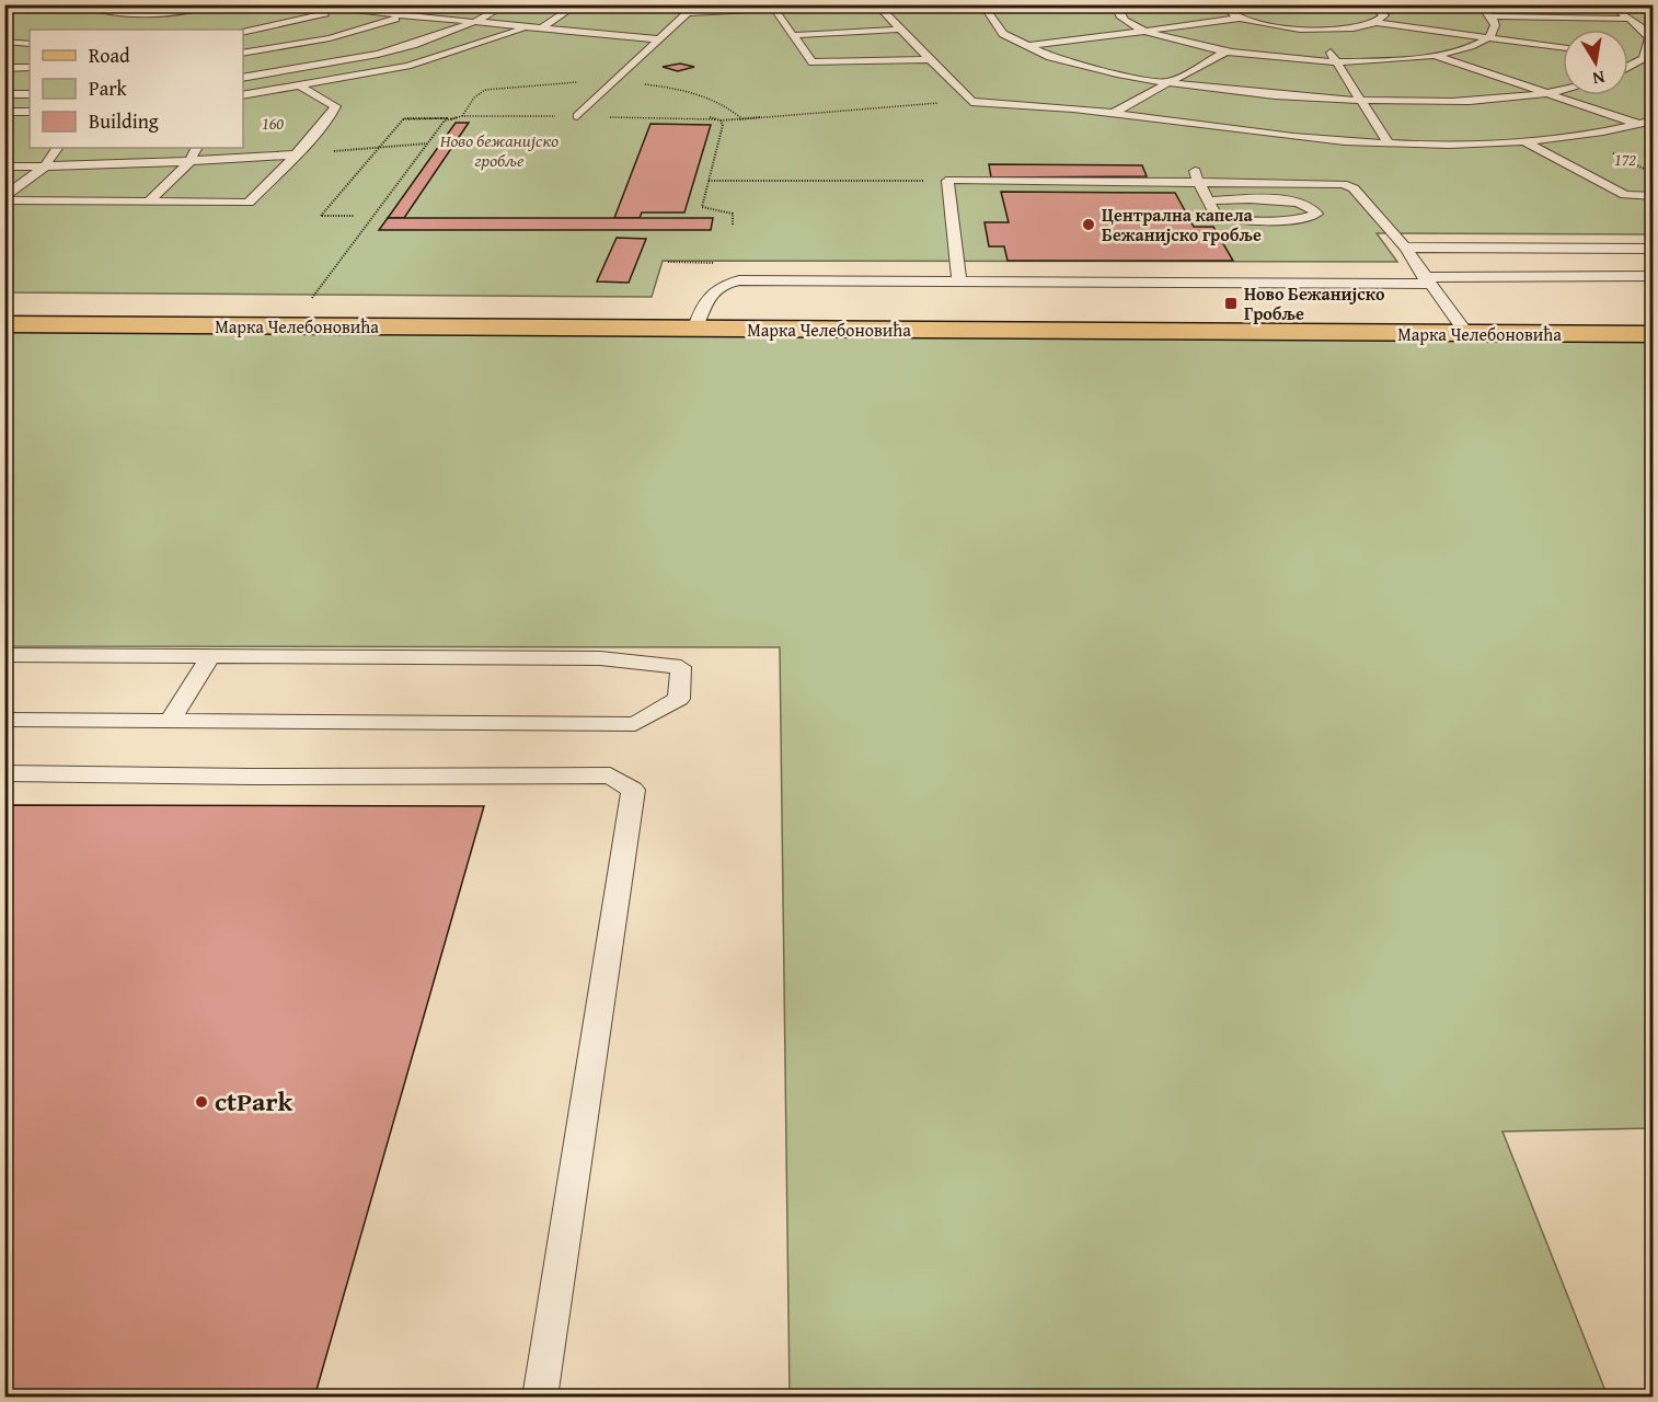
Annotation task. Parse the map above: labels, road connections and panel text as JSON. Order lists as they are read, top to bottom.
{
  "streets": {
    "main road": ["Марка Челебоновића"]
  },
  "parks": ["160", "Ново бежанијско гробље", "172"],
  "places": {
    "other": ["Централна капела Бежанијско гробље", "ctPark"],
    "transit": ["Ново Бежанијско Гробље"]
  },
  "legend": ["Road", "Park", "Building"],
  "north": "bottom"
}
